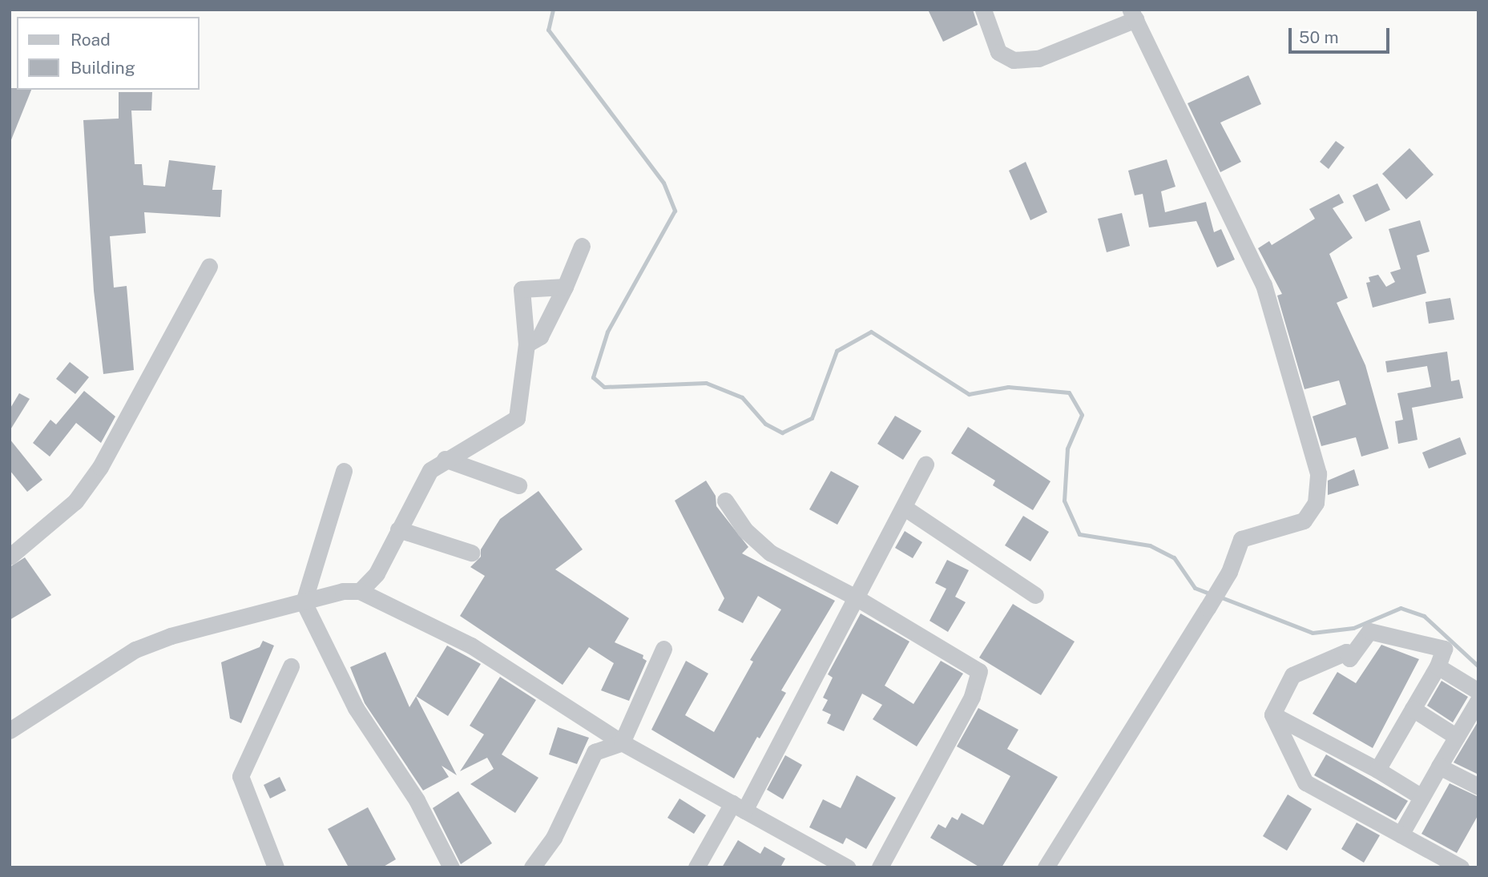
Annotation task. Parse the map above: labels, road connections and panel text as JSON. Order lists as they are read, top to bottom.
{
  "legend": ["Road", "Building"],
  "scale_bar": "50 m"
}
